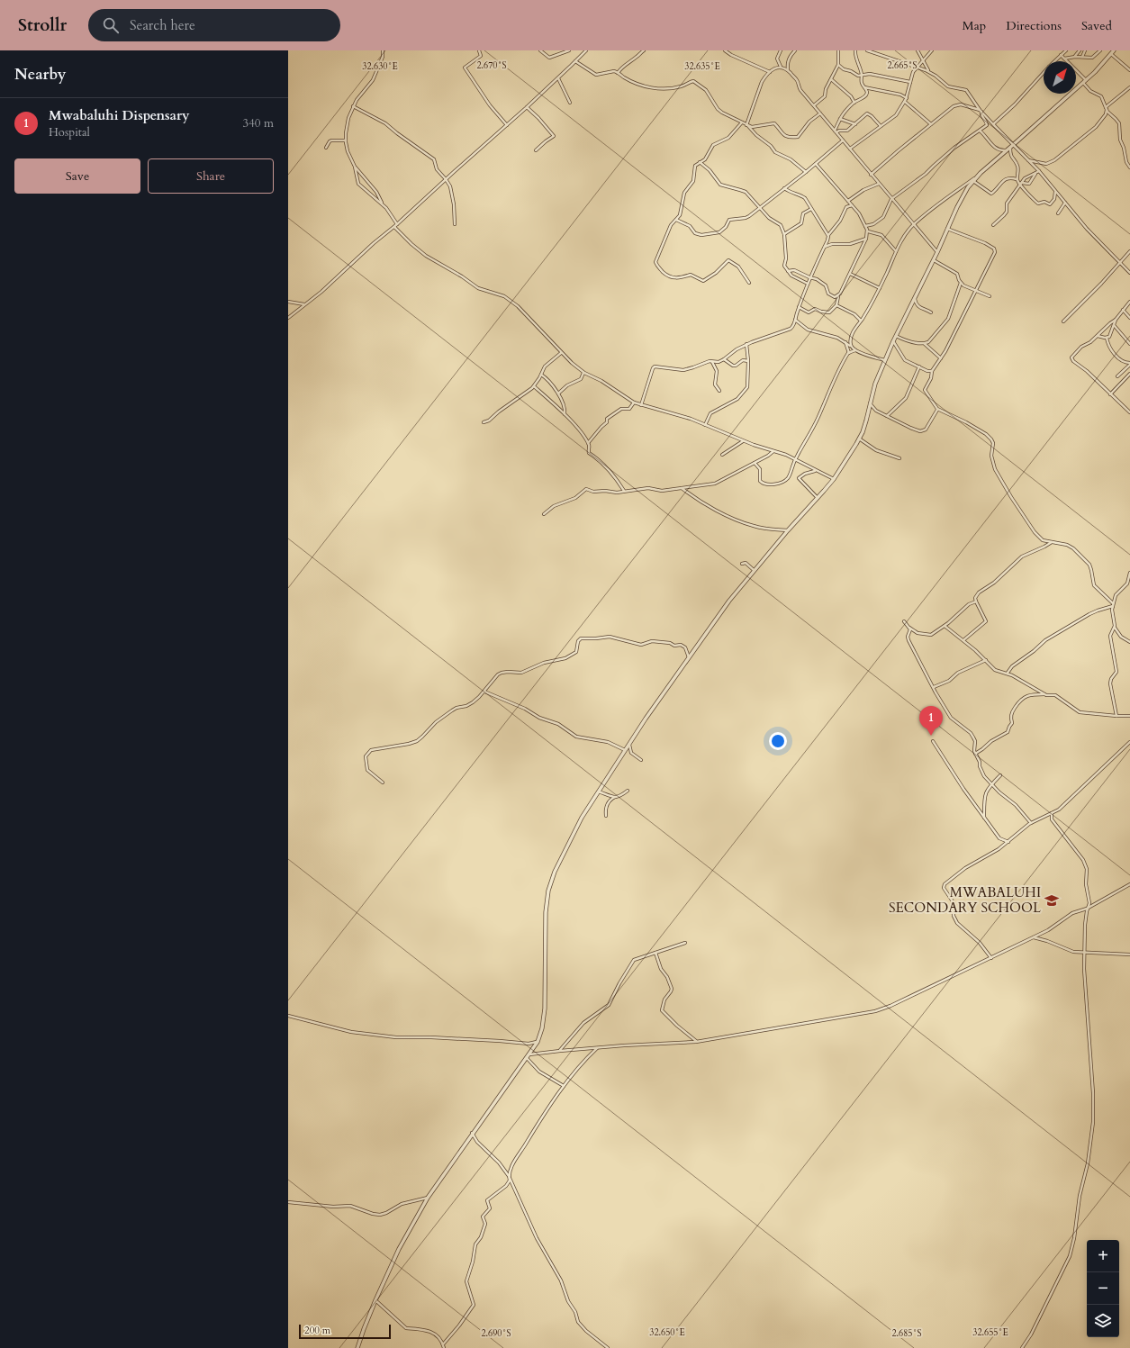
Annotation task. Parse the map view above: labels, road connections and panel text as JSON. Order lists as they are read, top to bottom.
{
  "places": {
    "school or university": ["MWABALUHI SECONDARY SCHOOL"]
  },
  "scale_bar": "200 m",
  "north": "top right",
  "page": {
    "header": "Strollr",
    "search": "Search here",
    "nav": ["Map", "Directions", "Saved"],
    "heading": "Nearby",
    "list": [
      {
        "mark": "1",
        "name": "Mwabaluhi Dispensary",
        "note": "Hospital",
        "value": "340 m"
      }
    ],
    "buttons": ["Save", "Share"],
    "pins": "1",
    "map_buttons": ["+", "−"],
    "scale": "200 m"
  },
  "coordinates": [
    "2.670°S",
    "2.665°S",
    "32.630°E",
    "32.635°E",
    "32.650°E",
    "32.655°E",
    "2.690°S",
    "2.685°S"
  ]
}
